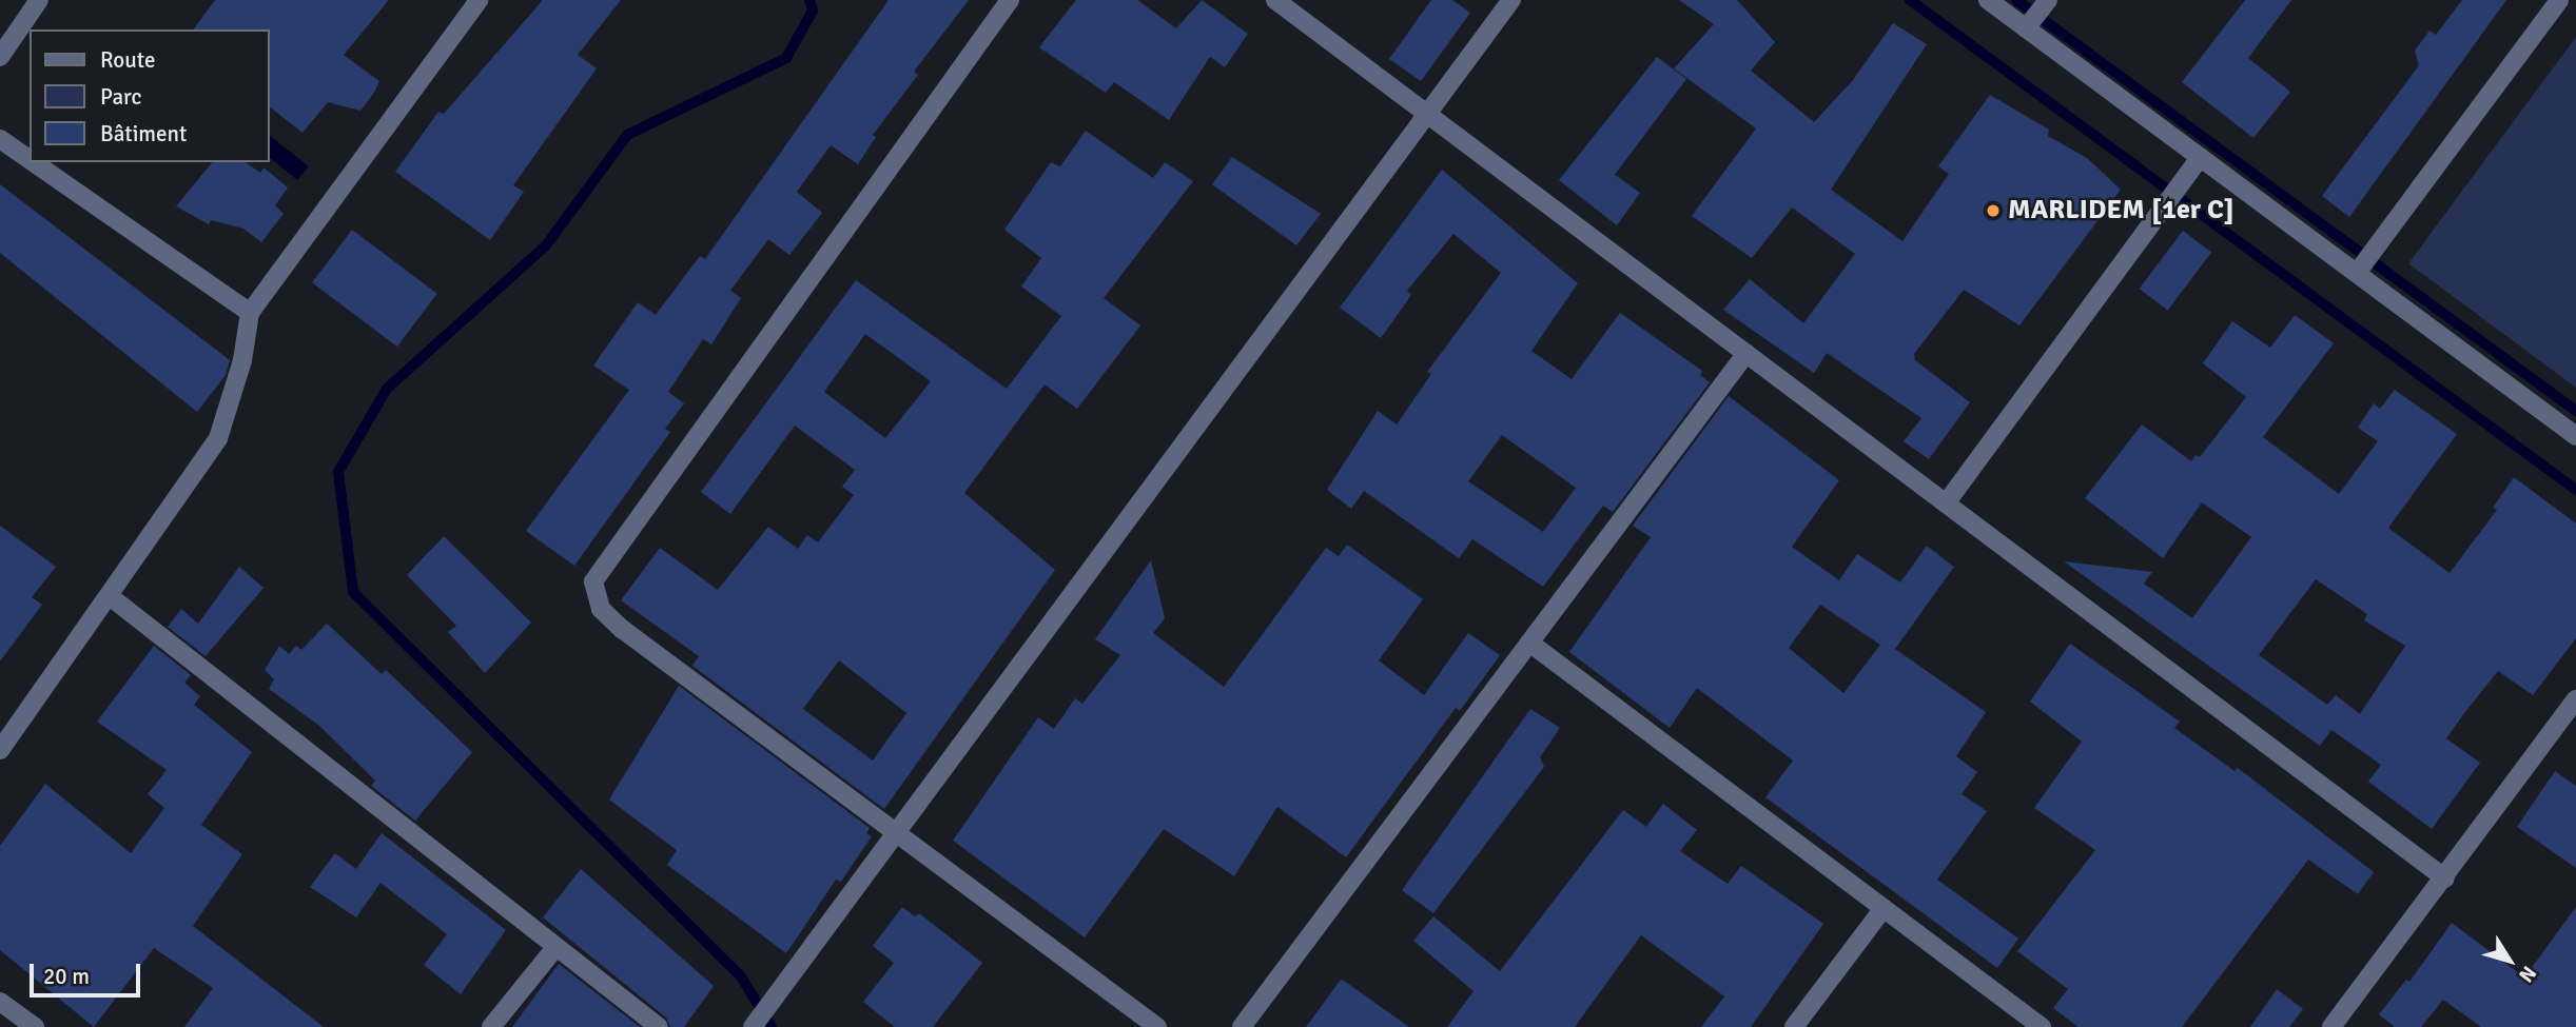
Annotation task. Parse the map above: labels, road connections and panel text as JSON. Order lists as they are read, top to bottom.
{
  "places": ["MARLIDEM [1er C]"],
  "legend": ["Route", "Parc", "Bâtiment"],
  "scale_bar": "20 m",
  "north": "bottom right"
}
